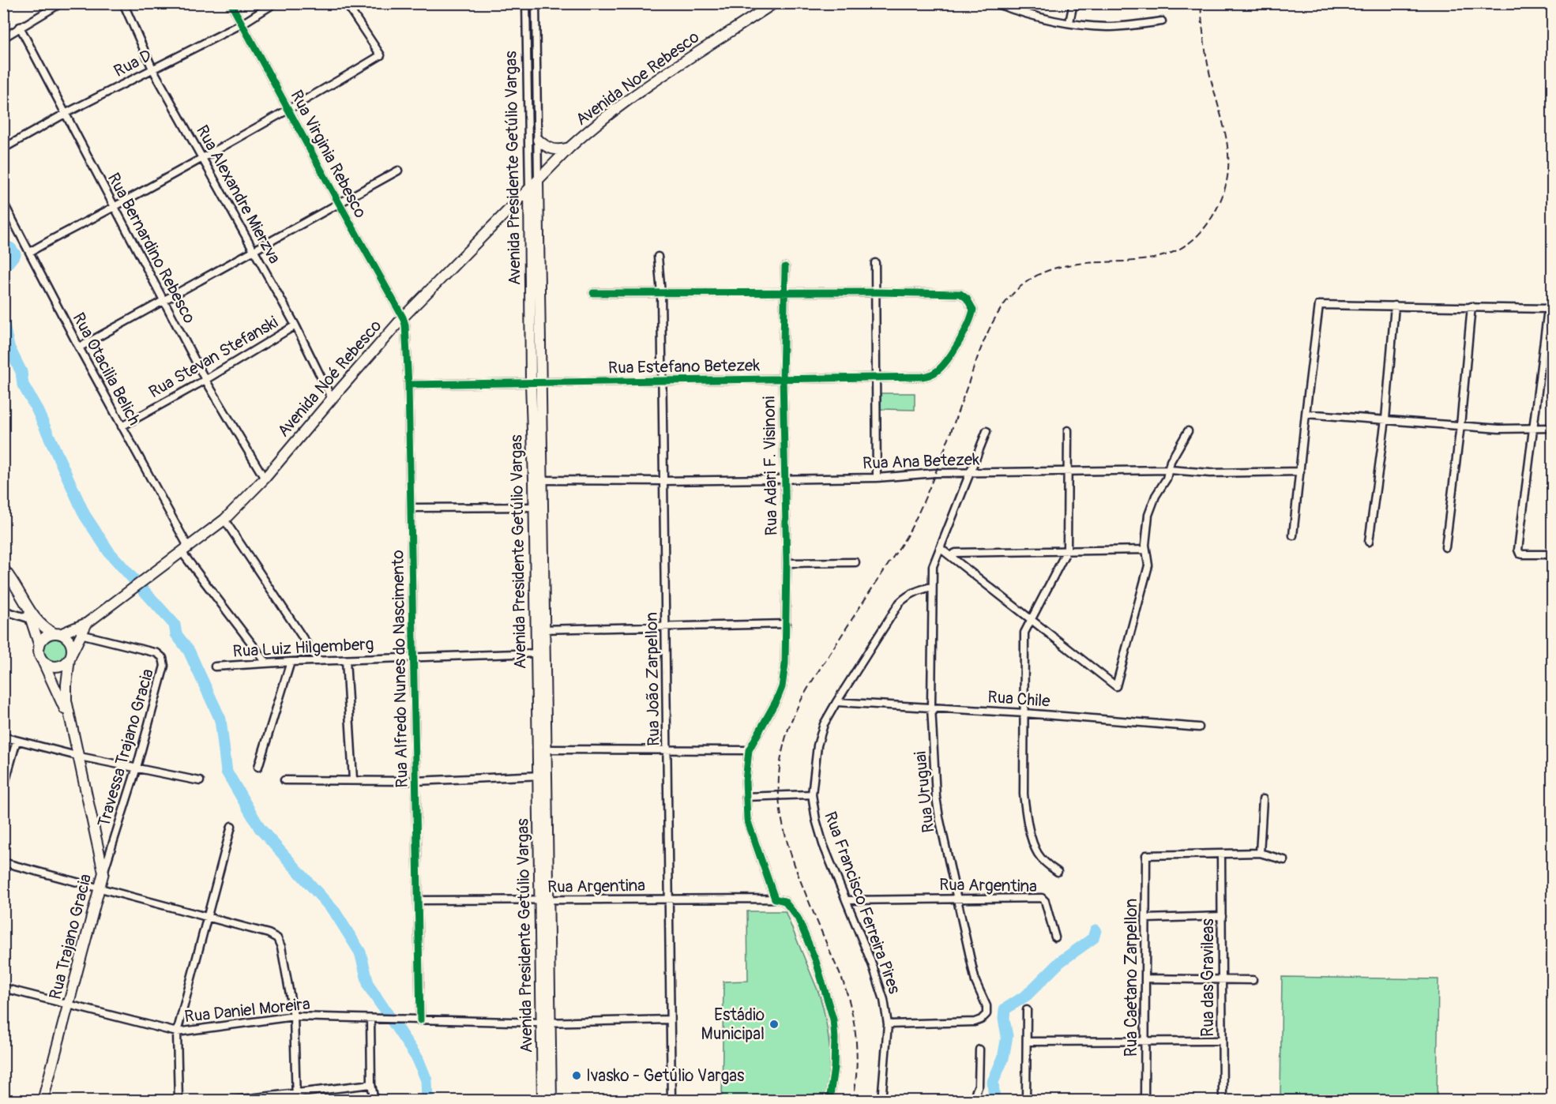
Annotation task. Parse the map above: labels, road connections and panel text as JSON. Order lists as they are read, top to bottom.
{
  "streets": {
    "main road": [
      "Avenida Noe Rebesco",
      "Avenida Presidente Getúlio Vargas",
      "Avenida Noé Rebesco",
      "Rua Trajano Gracia"
    ],
    "street": [
      "Rua D",
      "Rua Virginia Rebesco",
      "Rua Alexandre Mierzva",
      "Rua Bernardino Rebesco",
      "Rua Stevan Stefanski",
      "Rua Estefano Betezek",
      "Rua Otacilia Belich",
      "Rua Ana Betezek",
      "Rua Adari F. Visinoni",
      "Rua Luiz Hilgemberg",
      "Rua Alfredo Nunes do Nascimento",
      "Rua João Zarpellon",
      "Rua Chile",
      "Travessa Trajano Gracia",
      "Rua Uruguai",
      "Rua Argentina",
      "Rua Francisco Ferreira Pires",
      "Rua Caetano Zarpellon",
      "Rua das Gravileas",
      "Rua Daniel Moreira"
    ]
  },
  "crossings": [
    ["Rua D", "Rua Virginia Rebesco"],
    ["Rua D", "Rua Alexandre Mierzva"],
    ["Rua D", "Rua Bernardino Rebesco"],
    ["Avenida Noe Rebesco", "Avenida Presidente Getúlio Vargas"],
    ["Avenida Noe Rebesco", "Avenida Noé Rebesco"],
    ["Rua Virginia Rebesco", "Avenida Noé Rebesco"],
    ["Rua Virginia Rebesco", "Rua Alfredo Nunes do Nascimento"],
    ["Avenida Presidente Getúlio Vargas", "Rua Estefano Betezek"],
    ["Avenida Presidente Getúlio Vargas", "Avenida Noé Rebesco"],
    ["Avenida Presidente Getúlio Vargas", "Rua Ana Betezek"],
    ["Avenida Presidente Getúlio Vargas", "Rua Luiz Hilgemberg"],
    ["Avenida Presidente Getúlio Vargas", "Rua Argentina"],
    ["Avenida Presidente Getúlio Vargas", "Rua Daniel Moreira"],
    ["Rua Alexandre Mierzva", "Rua Stevan Stefanski"],
    ["Rua Alexandre Mierzva", "Avenida Noé Rebesco"],
    ["Rua Bernardino Rebesco", "Rua Stevan Stefanski"],
    ["Rua Bernardino Rebesco", "Avenida Noé Rebesco"],
    ["Rua Stevan Stefanski", "Rua Otacilia Belich"],
    ["Rua Estefano Betezek", "Rua Adari F. Visinoni"],
    ["Rua Estefano Betezek", "Rua Alfredo Nunes do Nascimento"],
    ["Rua Estefano Betezek", "Rua João Zarpellon"],
    ["Rua Otacilia Belich", "Avenida Noé Rebesco"],
    ["Rua Otacilia Belich", "Rua Luiz Hilgemberg"],
    ["Avenida Noé Rebesco", "Rua Alfredo Nunes do Nascimento"],
    ["Rua Ana Betezek", "Rua Adari F. Visinoni"],
    ["Rua Ana Betezek", "Rua João Zarpellon"],
    ["Rua Ana Betezek", "Rua Uruguai"],
    ["Rua Luiz Hilgemberg", "Rua Alfredo Nunes do Nascimento"],
    ["Rua Alfredo Nunes do Nascimento", "Rua Argentina"],
    ["Rua Alfredo Nunes do Nascimento", "Rua Daniel Moreira"],
    ["Rua João Zarpellon", "Rua Argentina"],
    ["Rua João Zarpellon", "Rua Daniel Moreira"],
    ["Rua Chile", "Rua Uruguai"],
    ["Rua Chile", "Rua Francisco Ferreira Pires"],
    ["Travessa Trajano Gracia", "Rua Trajano Gracia"],
    ["Rua Uruguai", "Rua Argentina"],
    ["Rua Uruguai", "Rua Francisco Ferreira Pires"],
    ["Rua Argentina", "Rua Francisco Ferreira Pires"],
    ["Rua Trajano Gracia", "Rua Daniel Moreira"],
    ["Rua Caetano Zarpellon", "Rua das Gravileas"]
  ],
  "places": ["Estádio Municipal", "Ivasko - Getúlio Vargas"]
}
